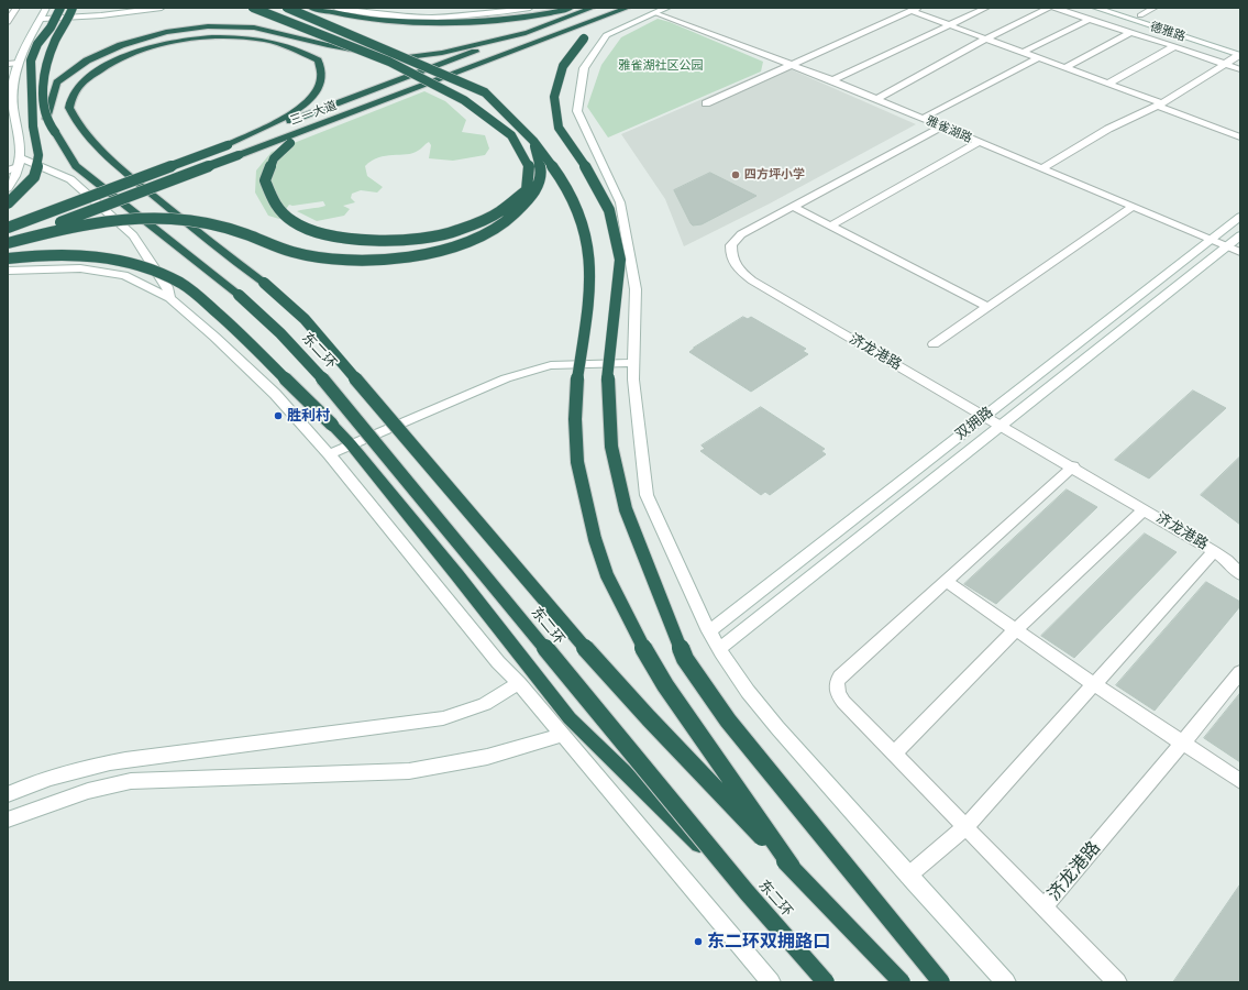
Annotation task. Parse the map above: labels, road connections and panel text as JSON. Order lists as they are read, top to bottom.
{
  "streets": {
    "highway": ["三一大道", "东二环"],
    "street": [
      "德雅路",
      "雅雀湖路",
      "济龙港路",
      "双拥路"
    ]
  },
  "crossings": [
    ["雅雀湖路", "济龙港路"],
    ["雅雀湖路", "双拥路"],
    ["济龙港路", "双拥路"]
  ],
  "parks": ["雅雀湖社区公园"],
  "places": ["四方坪小学", "胜利村", "东二环双拥路口"]
}
